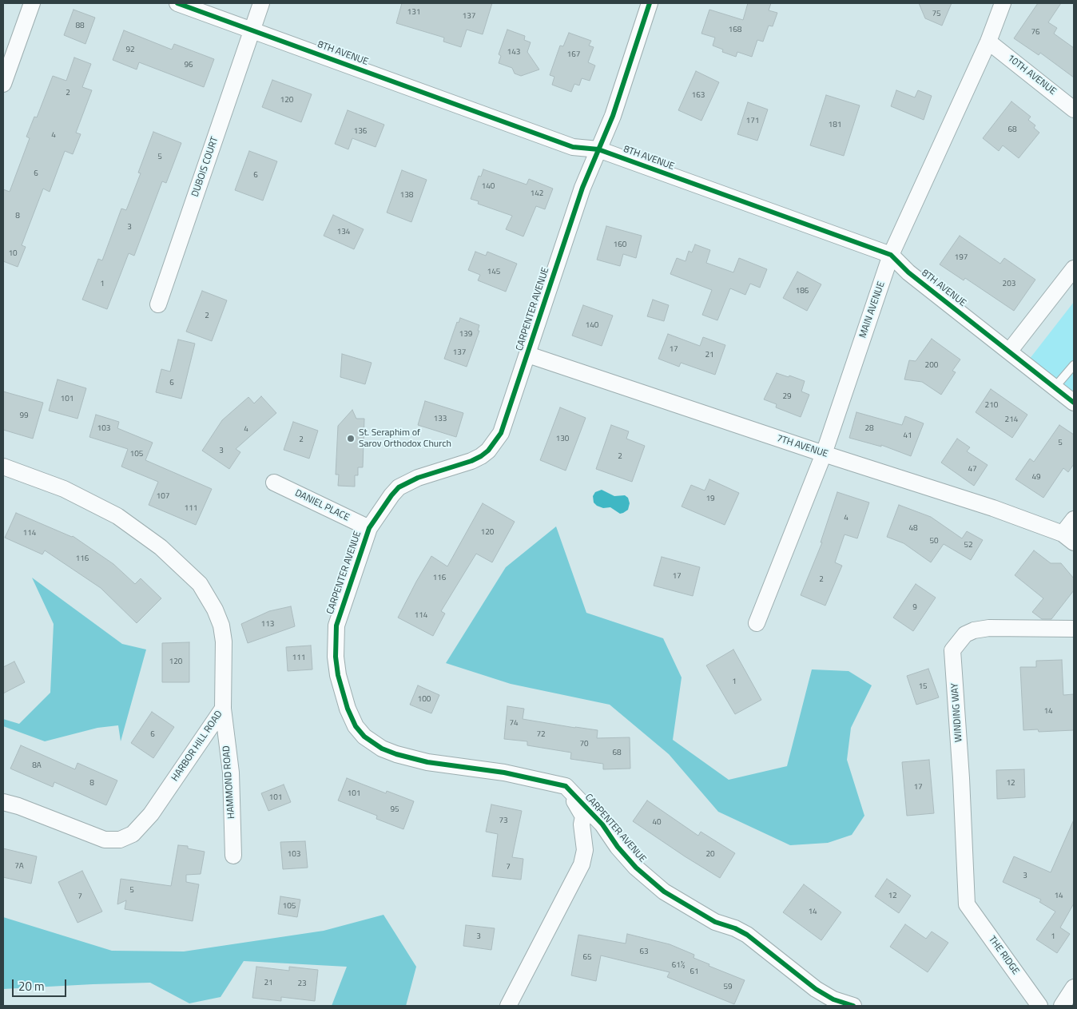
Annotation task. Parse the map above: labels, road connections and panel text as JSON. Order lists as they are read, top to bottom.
{
  "streets": {
    "street": [
      "8TH AVENUE",
      "10TH AVENUE",
      "DUBOIS COURT",
      "CARPENTER AVENUE",
      "MAIN AVENUE",
      "7TH AVENUE",
      "DANIEL PLACE",
      "WINDING WAY",
      "HARBOR HILL ROAD",
      "HAMMOND ROAD",
      "THE RIDGE"
    ]
  },
  "crossings": [
    ["8TH AVENUE", "DUBOIS COURT"],
    ["8TH AVENUE", "CARPENTER AVENUE"],
    ["8TH AVENUE", "MAIN AVENUE"],
    ["10TH AVENUE", "MAIN AVENUE"],
    ["CARPENTER AVENUE", "7TH AVENUE"],
    ["CARPENTER AVENUE", "DANIEL PLACE"],
    ["MAIN AVENUE", "7TH AVENUE"],
    ["WINDING WAY", "THE RIDGE"],
    ["HARBOR HILL ROAD", "HAMMOND ROAD"]
  ],
  "places": ["St. Seraphim of Sarov Orthodox Church"],
  "house_numbers": [
    "131",
    "75",
    "137",
    "88",
    "168",
    "76",
    "92",
    "143",
    "167",
    "96",
    "2",
    "163",
    "120",
    "171",
    "181",
    "68",
    "136",
    "4",
    "5",
    "6",
    "6",
    "140",
    "142",
    "138",
    "8",
    "3",
    "134",
    "160",
    "10",
    "197",
    "145",
    "1",
    "203",
    "186",
    "2",
    "140",
    "139",
    "17",
    "137",
    "21",
    "200",
    "6",
    "29",
    "101",
    "210",
    "99",
    "133",
    "214",
    "103",
    "28",
    "4",
    "41",
    "130",
    "2",
    "5",
    "3",
    "105",
    "2",
    "47",
    "49",
    "107",
    "19",
    "111",
    "4",
    "48",
    "120",
    "114",
    "50",
    "52",
    "116",
    "17",
    "116",
    "2",
    "9",
    "114",
    "113",
    "111",
    "120",
    "1",
    "15",
    "100",
    "14",
    "74",
    "6",
    "72",
    "70",
    "68",
    "8A",
    "8",
    "12",
    "17",
    "101",
    "101",
    "95",
    "73",
    "40",
    "103",
    "20",
    "7A",
    "7",
    "3",
    "5",
    "12",
    "14",
    "7",
    "105",
    "14",
    "3",
    "1",
    "63",
    "65",
    "61½",
    "61",
    "21",
    "23",
    "59"
  ],
  "scale_bar": "20 m"
}
